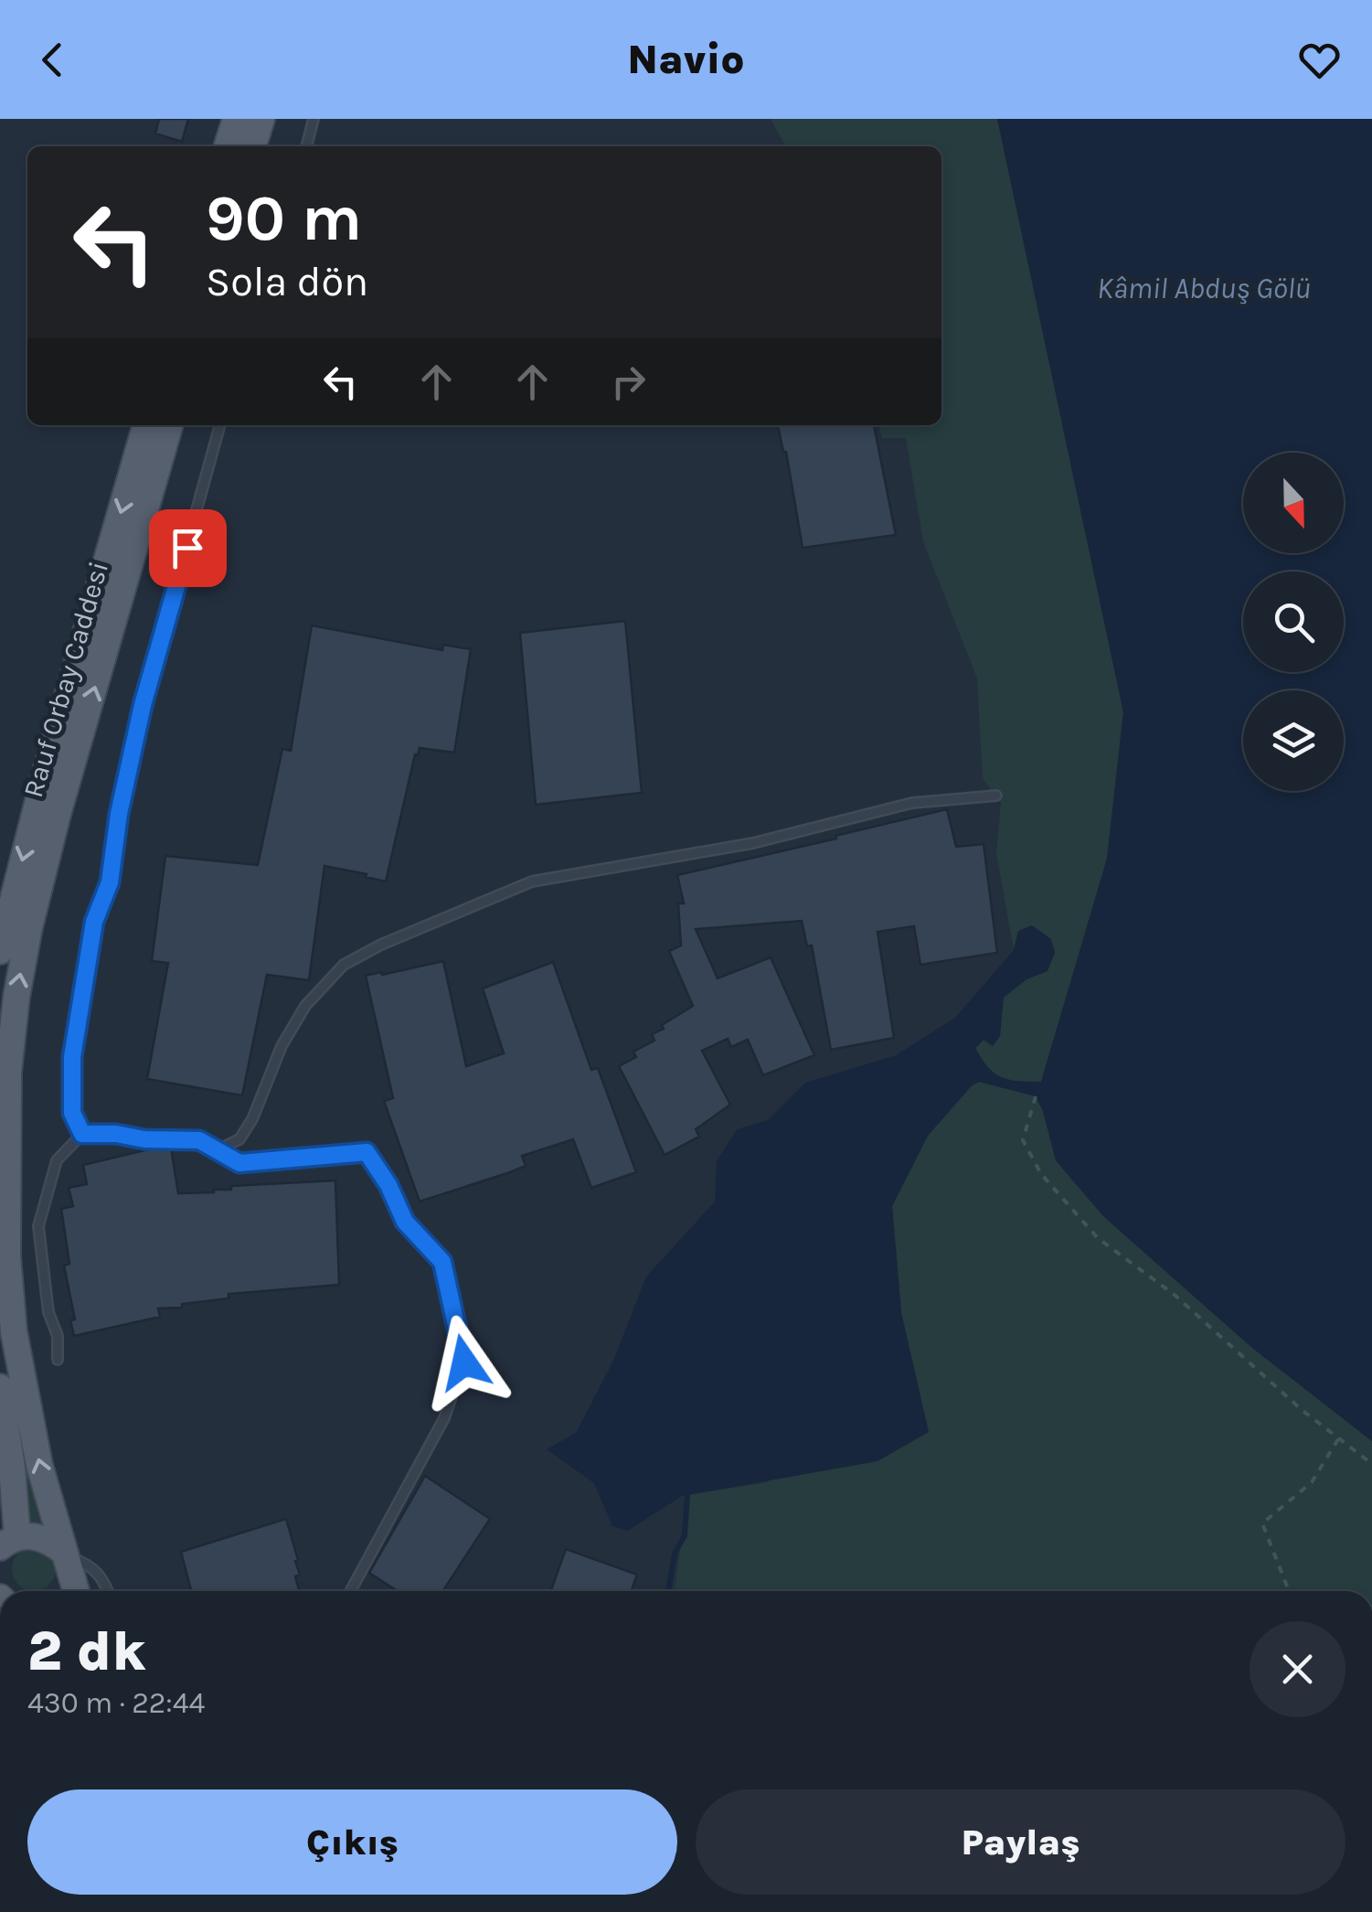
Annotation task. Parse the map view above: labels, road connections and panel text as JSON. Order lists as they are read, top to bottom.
{
  "streets": {
    "main road": ["Rauf Orbay Caddesi"]
  },
  "water": ["Kâmil Abduş Gölü"],
  "north": "bottom",
  "page": {
    "header": "Navio",
    "turn": ["90 m", "Sola dön"],
    "heading": ["2 dk", "430 m · 22:44"],
    "buttons": ["Çıkış", "Paylaş"]
  }
}
